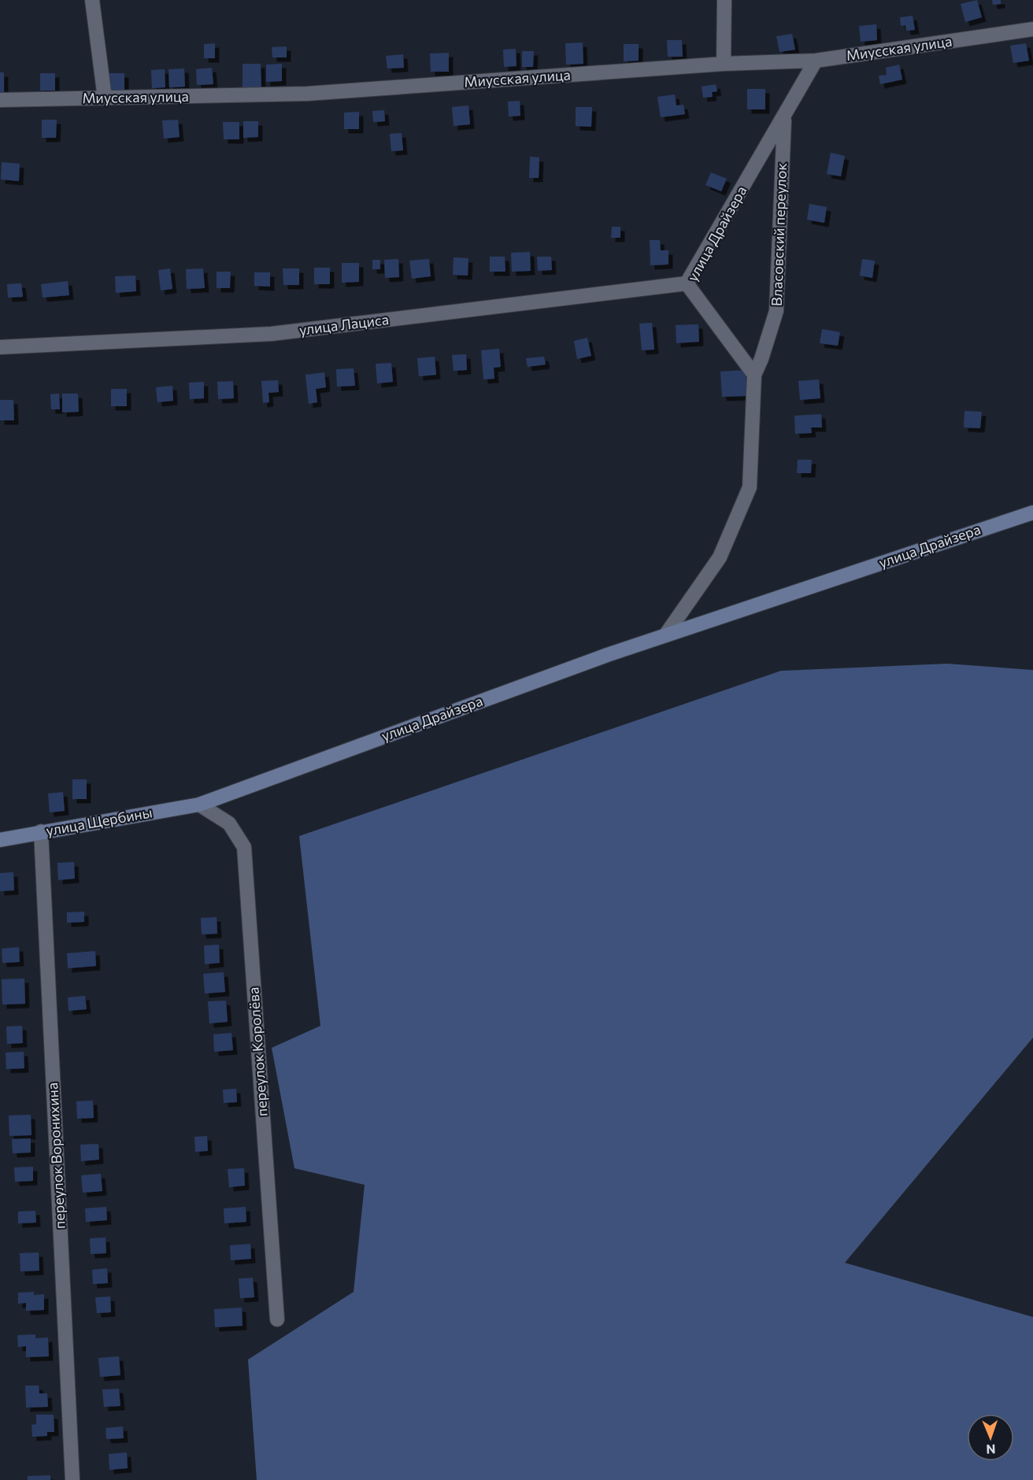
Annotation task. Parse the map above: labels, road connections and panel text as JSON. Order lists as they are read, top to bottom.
{
  "streets": {
    "street": [
      "Миусская улица",
      "улица Драйзера",
      "Власовский переулок",
      "улица Лациса",
      "улица Щербины",
      "переулок Королёва",
      "переулок Воронихина"
    ]
  },
  "crossings": [
    ["Миусская улица", "улица Драйзера"],
    ["улица Драйзера", "Власовский переулок"],
    ["улица Драйзера", "улица Лациса"],
    ["улица Драйзера", "улица Щербины"],
    ["улица Драйзера", "переулок Королёва"],
    ["улица Щербины", "переулок Королёва"],
    ["улица Щербины", "переулок Воронихина"]
  ],
  "north": "bottom"
}
